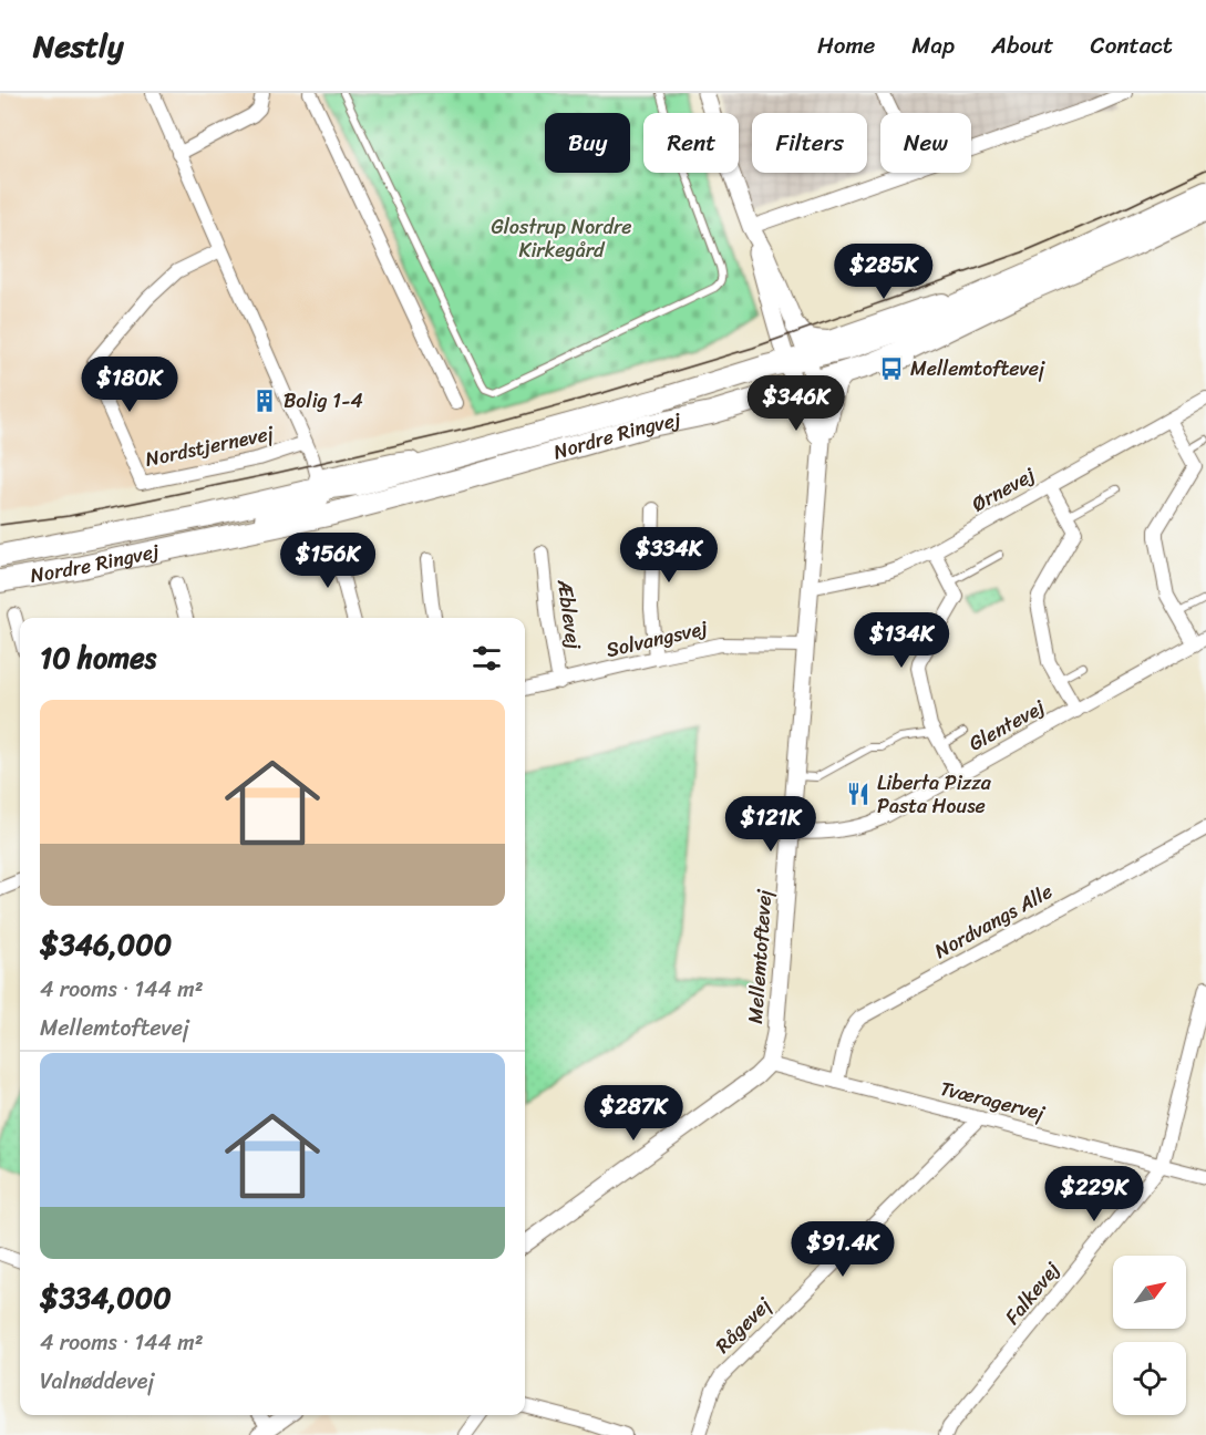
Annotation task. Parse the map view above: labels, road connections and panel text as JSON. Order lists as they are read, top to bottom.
{
  "streets": {
    "main road": ["Nordre Ringvej"],
    "street": [
      "Nordstjernevej",
      "Ørnevej",
      "Æblevej",
      "Solvangsvej",
      "Glentevej",
      "Nordvangs Alle",
      "Mellemtoftevej",
      "Tværagervej",
      "Falkevej",
      "Rågevej"
    ]
  },
  "crossings": [
    ["Nordre Ringvej", "Nordstjernevej"],
    ["Nordre Ringvej", "Mellemtoftevej"],
    ["Ørnevej", "Glentevej"],
    ["Ørnevej", "Mellemtoftevej"],
    ["Æblevej", "Solvangsvej"],
    ["Solvangsvej", "Mellemtoftevej"],
    ["Glentevej", "Mellemtoftevej"],
    ["Nordvangs Alle", "Tværagervej"],
    ["Mellemtoftevej", "Tværagervej"],
    ["Tværagervej", "Falkevej"],
    ["Tværagervej", "Rågevej"]
  ],
  "parks": ["Glostrup Nordre Kirkegård"],
  "places": {
    "bus stop": ["Mellemtoftevej"],
    "building": ["Bolig 1-4"],
    "restaurant": ["Liberta Pizza Pasta House"]
  },
  "north": "top right",
  "page": {
    "header": "Nestly",
    "nav": [
      "Home",
      "Map",
      "About",
      "Contact"
    ],
    "chip": [
      "Buy",
      "Rent",
      "Filters",
      "New"
    ],
    "price": [
      "$285K",
      "$180K",
      "$346K",
      "$334K",
      "$156K",
      "$134K",
      "$121K",
      "$287K",
      "$229K",
      "$91.4K"
    ],
    "heading": "10 homes",
    "list": [
      {
        "name": "$346,000",
        "note": "4 rooms · 144 m² · Mellemtoftevej"
      },
      {
        "name": "$334,000",
        "note": "4 rooms · 144 m² · Valnøddevej"
      }
    ]
  }
}
